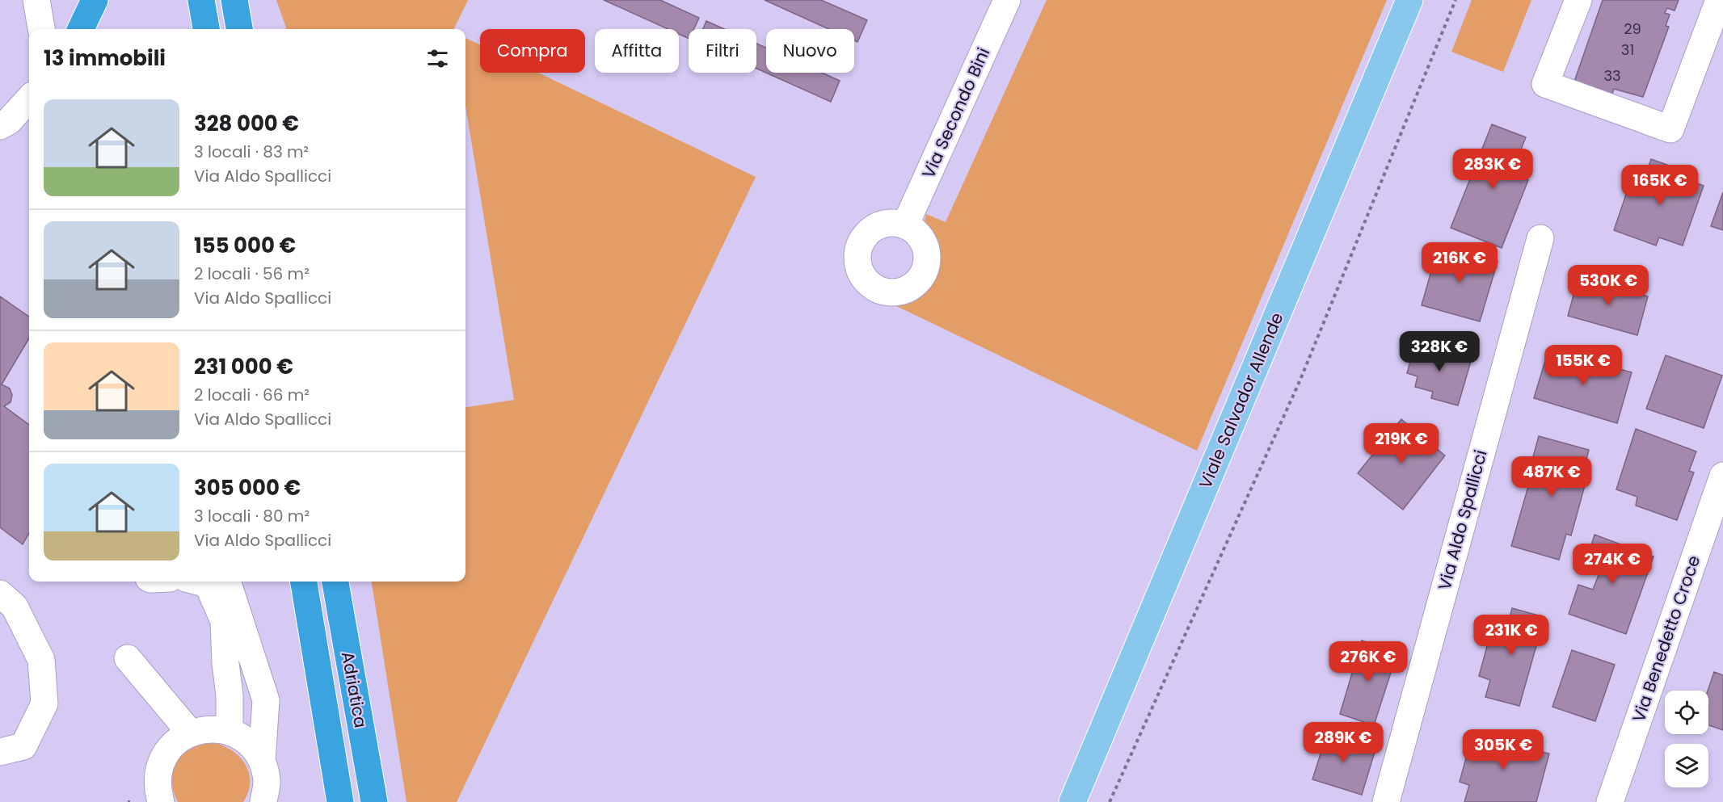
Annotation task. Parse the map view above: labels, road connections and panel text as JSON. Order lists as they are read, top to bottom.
{
  "streets": {
    "highway": ["Adriatica"],
    "main road": ["Viale Salvador Allende"],
    "street": ["Via Secondo Bini", "Via Aldo Spallicci", "Via Benedetto Croce"]
  },
  "house_numbers": ["29", "31", "33"],
  "page": {
    "chip": [
      "Compra",
      "Affitta",
      "Filtri",
      "Nuovo"
    ],
    "heading": "13 immobili",
    "list": [
      {
        "name": "328 000 €",
        "note": "3 locali · 83 m² · Via Aldo Spallicci"
      },
      {
        "name": "155 000 €",
        "note": "2 locali · 56 m² · Via Aldo Spallicci"
      },
      {
        "name": "231 000 €",
        "note": "2 locali · 66 m² · Via Aldo Spallicci"
      },
      {
        "name": "305 000 €",
        "note": "3 locali · 80 m² · Via Aldo Spallicci"
      }
    ],
    "price": [
      "283K €",
      "165K €",
      "216K €",
      "530K €",
      "328K €",
      "155K €",
      "219K €",
      "487K €",
      "274K €",
      "231K €",
      "276K €",
      "289K €",
      "305K €"
    ]
  }
}
